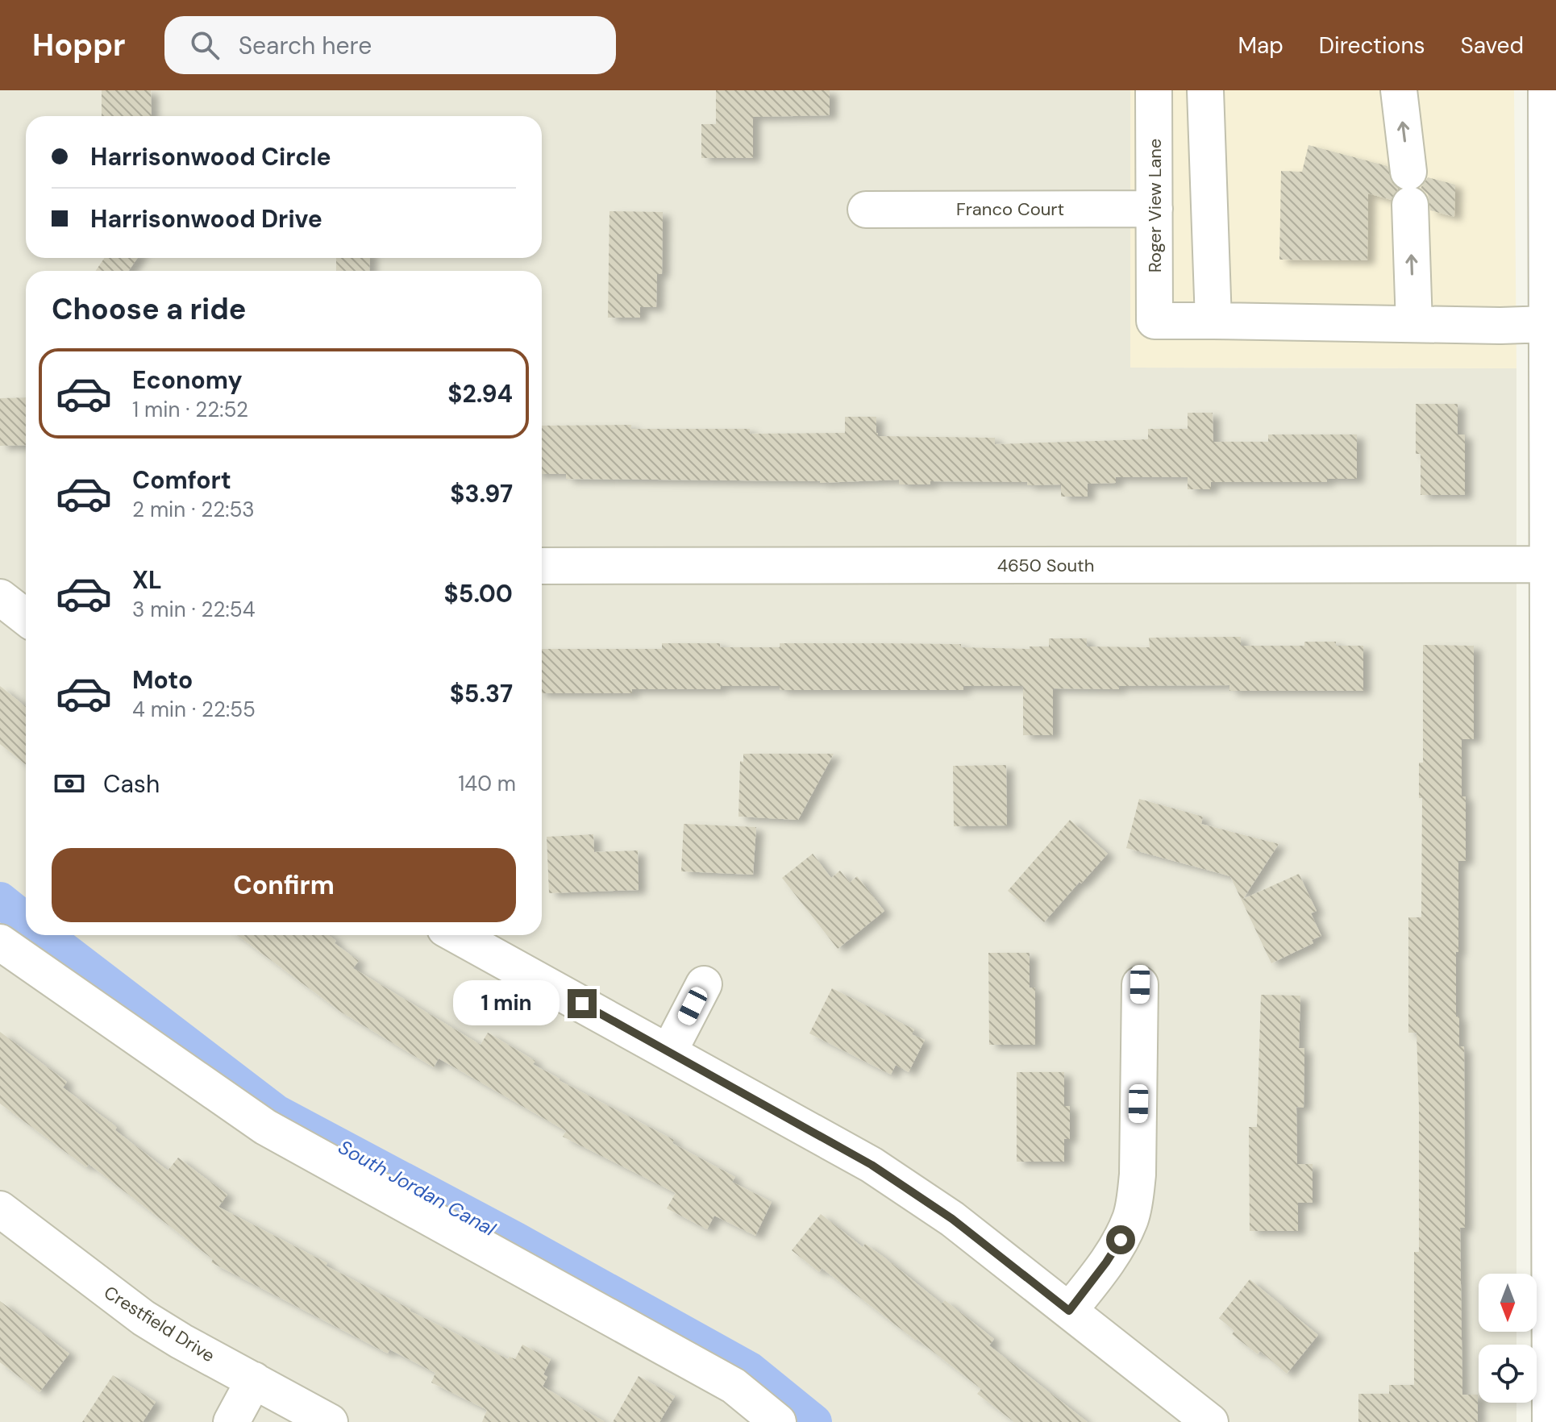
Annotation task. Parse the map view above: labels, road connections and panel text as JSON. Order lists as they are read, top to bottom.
{
  "streets": {
    "street": [
      "Roger View Lane",
      "Franco Court",
      "4650 South",
      "Crestfield Drive"
    ]
  },
  "crossings": [
    ["Roger View Lane", "Franco Court"]
  ],
  "water": ["South Jordan Canal"],
  "north": "bottom",
  "page": {
    "header": "Hoppr",
    "search": "Search here",
    "nav": ["Map", "Directions", "Saved"],
    "banner": ["Harrisonwood Circle", "Harrisonwood Drive"],
    "heading": "Choose a ride",
    "list": [
      {
        "name": "Economy",
        "note": "1 min · 22:52",
        "value": "$2.94"
      },
      {
        "name": "Comfort",
        "note": "2 min · 22:53",
        "value": "$3.97"
      },
      {
        "name": "XL",
        "note": "3 min · 22:54",
        "value": "$5.00"
      },
      {
        "name": "Moto",
        "note": "4 min · 22:55",
        "value": "$5.37"
      }
    ],
    "pay": ["Cash", "140 m"],
    "buttons": "Confirm",
    "bubble": "1 min"
  }
}
